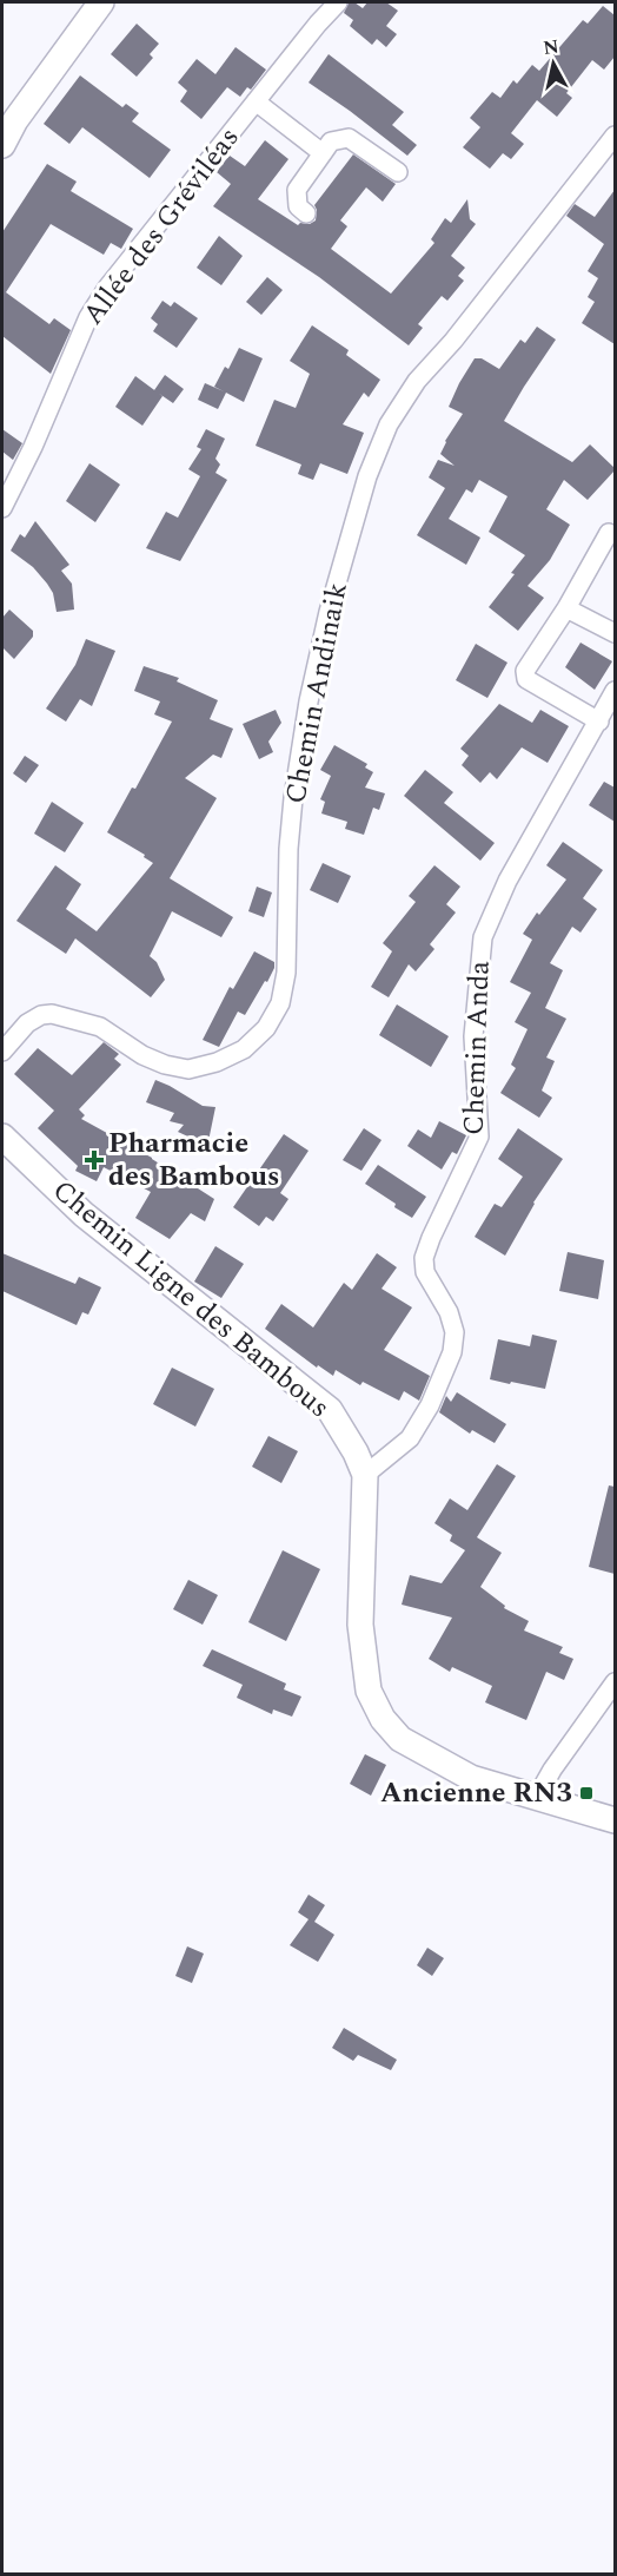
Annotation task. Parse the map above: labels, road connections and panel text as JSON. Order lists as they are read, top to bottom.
{
  "streets": {
    "main road": ["Chemin Ligne des Bambous"],
    "street": ["Allée des Gréviléas", "Chemin Andinaik", "Chemin Anda"]
  },
  "crossings": [
    ["Chemin Anda", "Chemin Ligne des Bambous"]
  ],
  "places": {
    "health": ["Pharmacie des Bambous"],
    "transit": ["Ancienne RN3"]
  },
  "north": "top"
}
